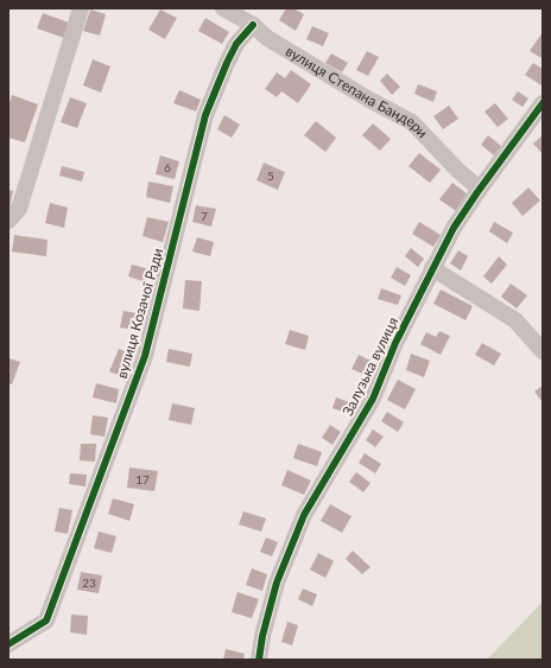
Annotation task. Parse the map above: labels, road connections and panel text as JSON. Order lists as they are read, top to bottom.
{
  "streets": {
    "street": ["вулиця Степана Бандери", "вулиця Козачої Ради", "Залузька вулиця"]
  },
  "crossings": [
    ["вулиця Степана Бандери", "вулиця Козачої Ради"],
    ["вулиця Степана Бандери", "Залузька вулиця"]
  ],
  "house_numbers": [
    "6",
    "5",
    "7",
    "17",
    "23"
  ]
}
